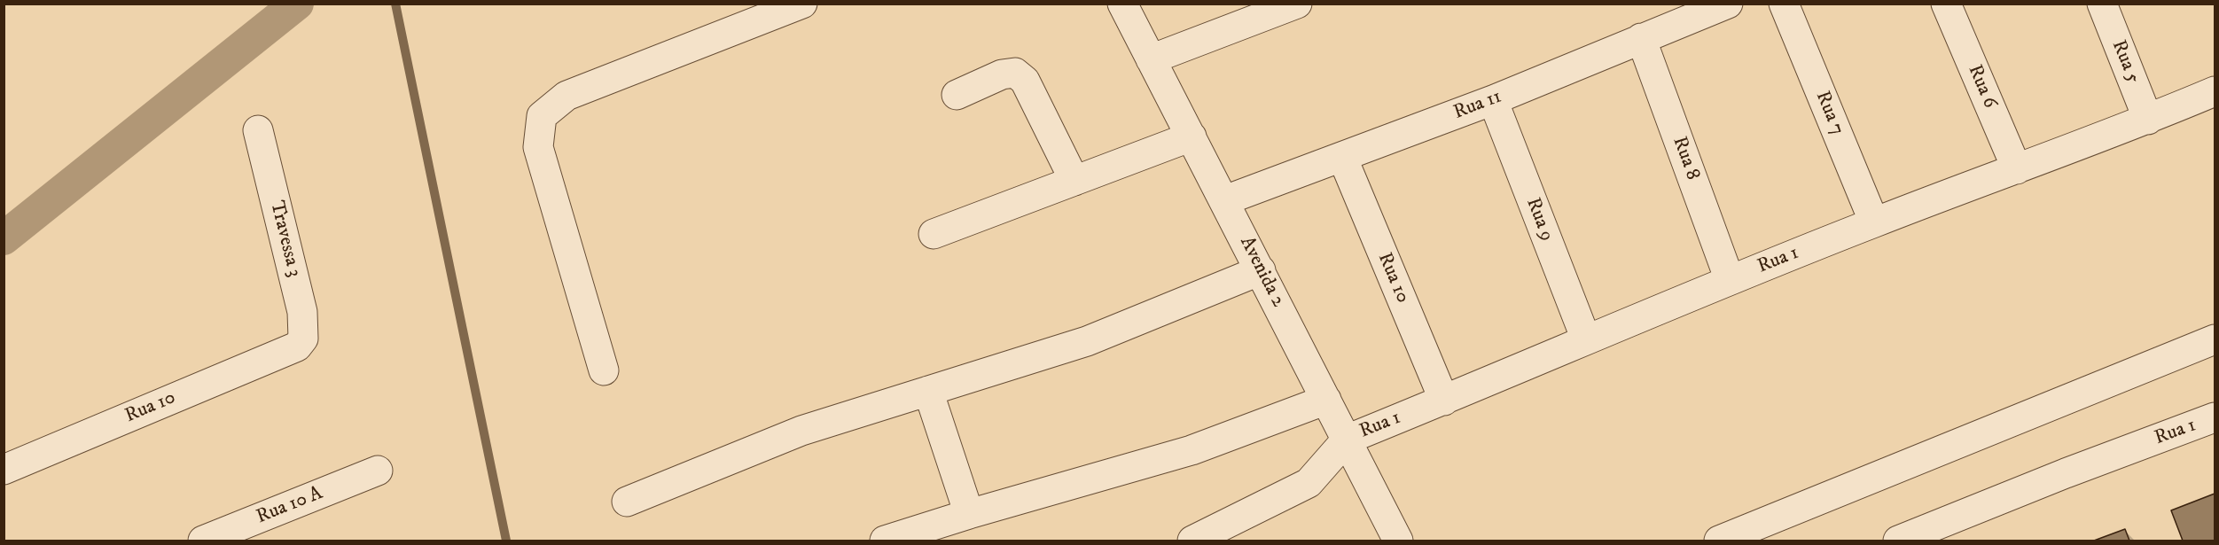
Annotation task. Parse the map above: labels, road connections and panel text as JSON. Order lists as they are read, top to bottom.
{
  "streets": {
    "street": [
      "Rua 5",
      "Rua 6",
      "Rua 11",
      "Rua 7",
      "Rua 8",
      "Rua 9",
      "Travessa 3",
      "Rua 1",
      "Avenida 2",
      "Rua 10",
      "Rua 10 A"
    ]
  },
  "crossings": [
    ["Rua 5", "Rua 1"],
    ["Rua 6", "Rua 1"],
    ["Rua 11", "Rua 8"],
    ["Rua 11", "Rua 9"],
    ["Rua 11", "Avenida 2"],
    ["Rua 11", "Rua 10"],
    ["Rua 7", "Rua 1"],
    ["Rua 8", "Rua 1"],
    ["Rua 9", "Rua 1"],
    ["Travessa 3", "Rua 10"],
    ["Rua 1", "Avenida 2"],
    ["Rua 1", "Rua 10"]
  ]
}
